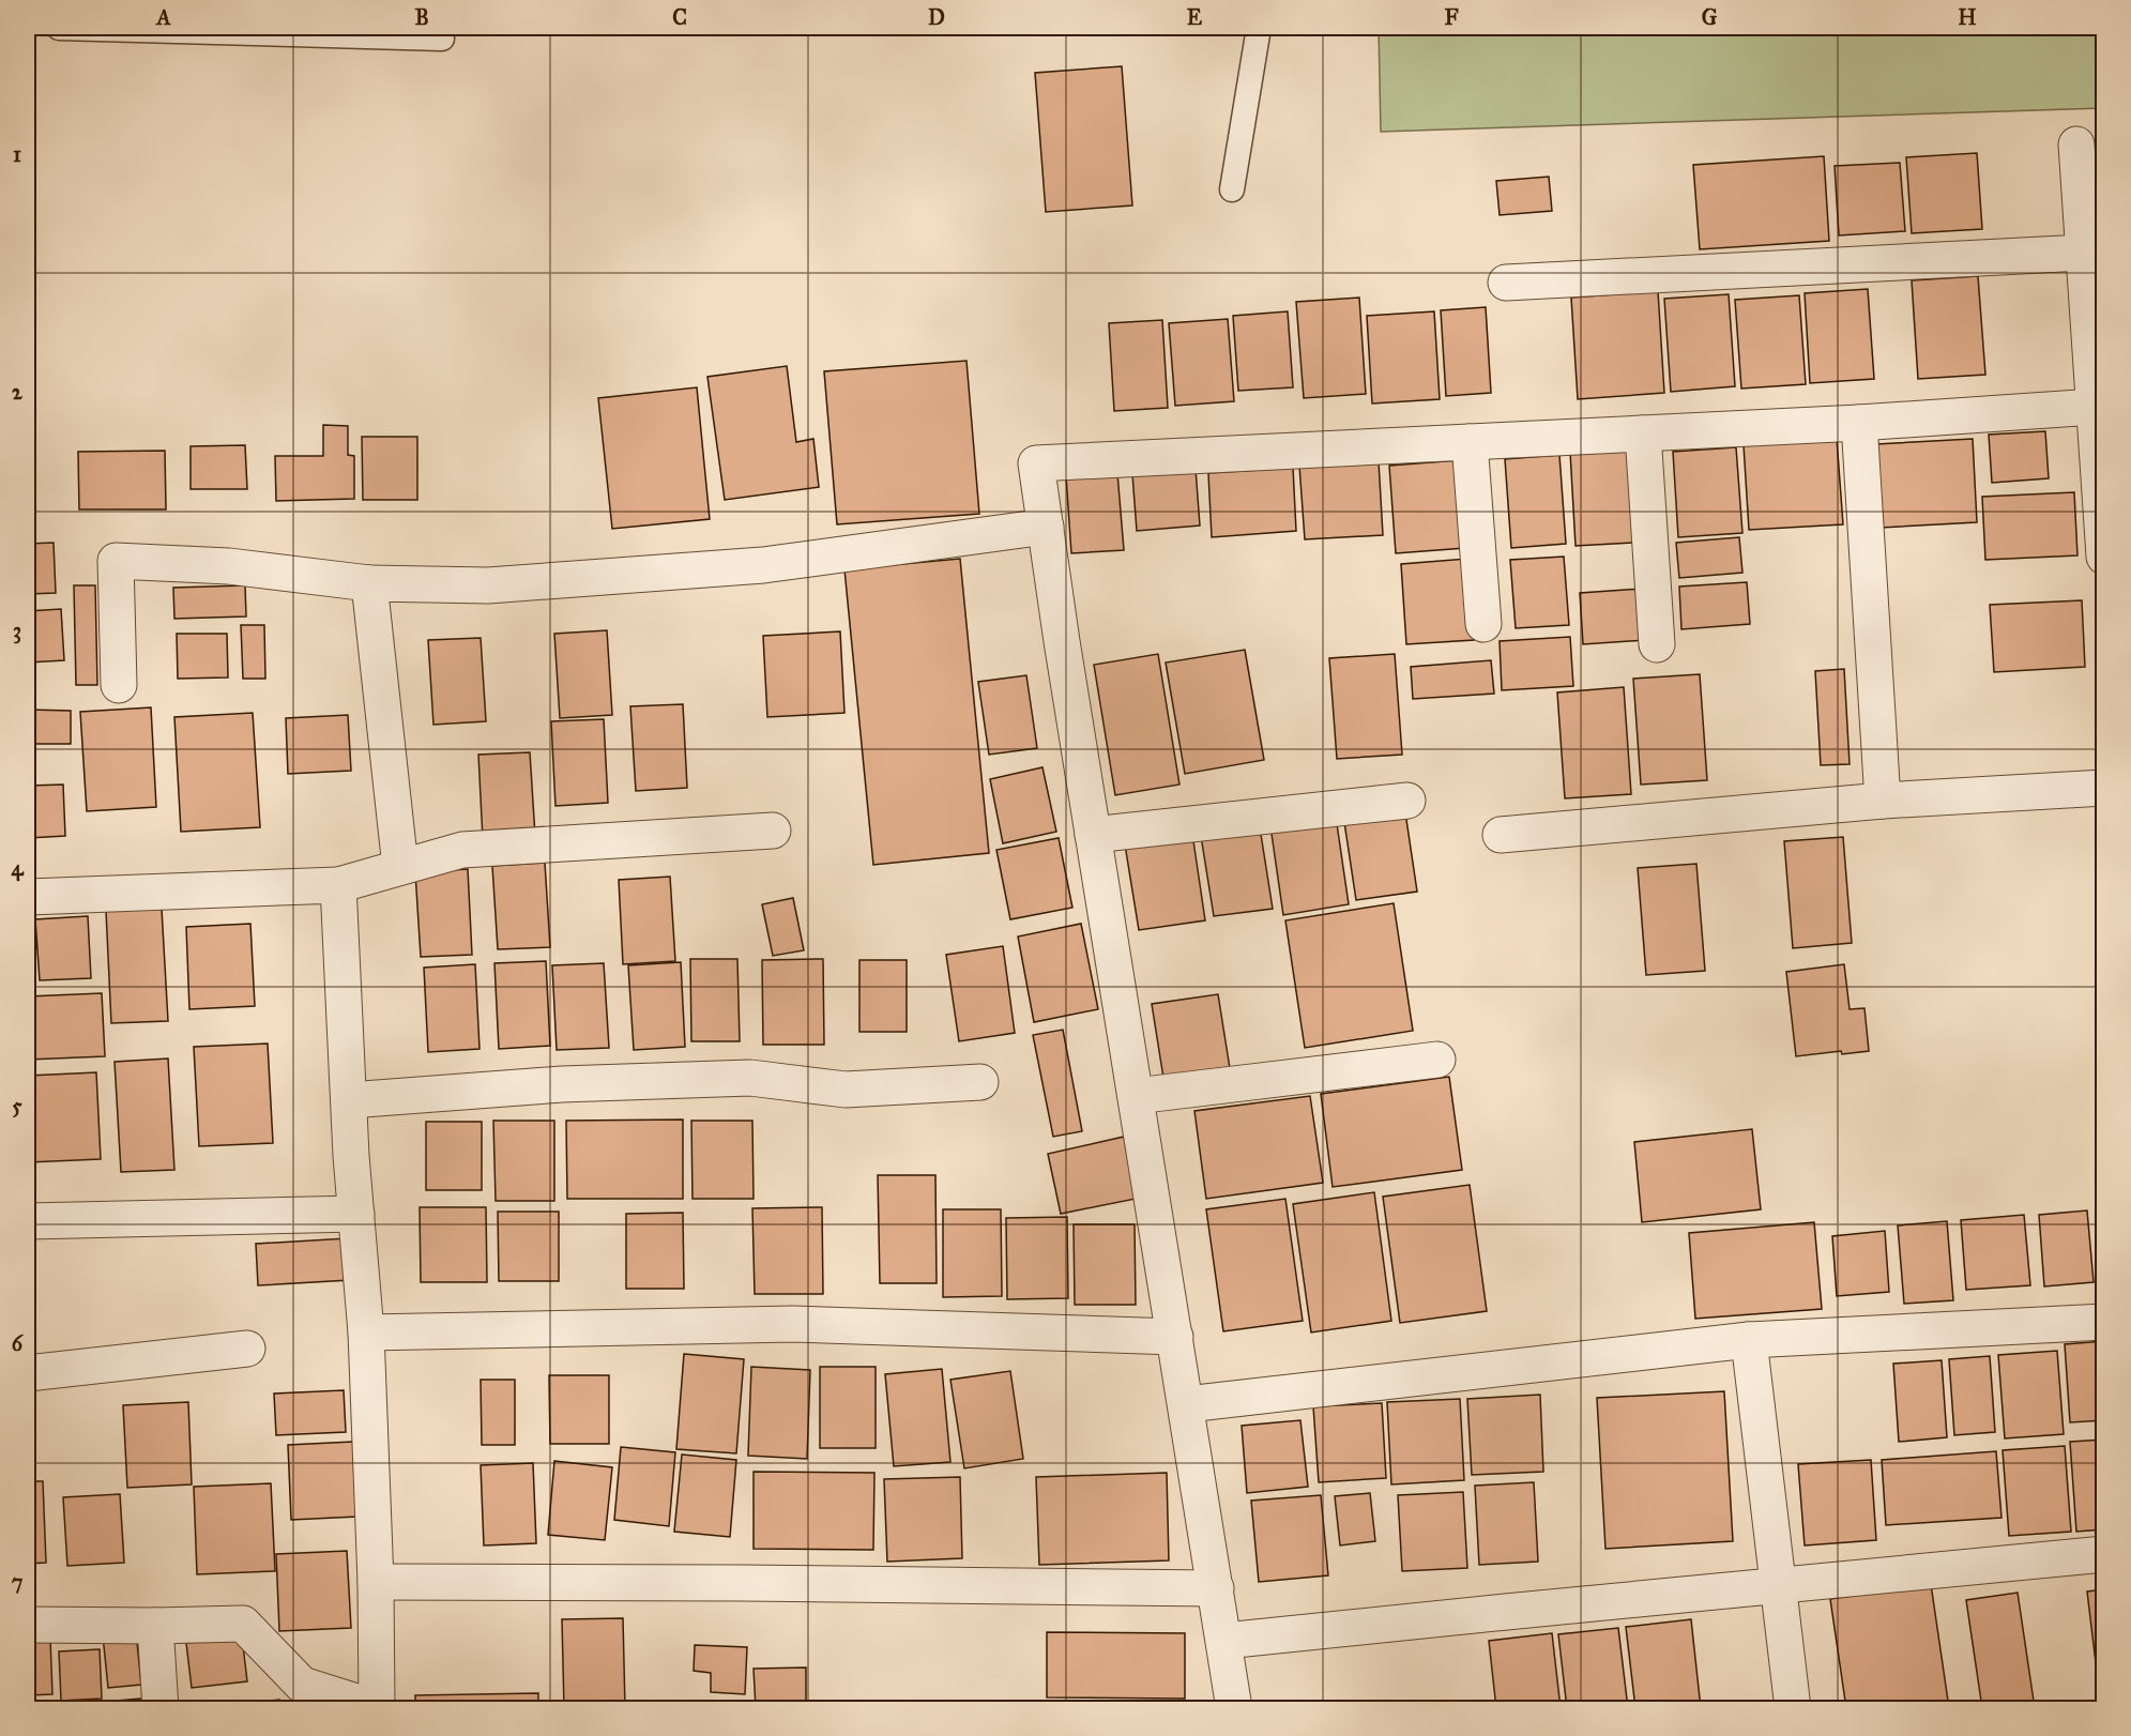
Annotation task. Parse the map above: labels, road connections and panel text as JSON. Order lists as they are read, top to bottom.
{
  "grid": {
    "columns": [
      "A",
      "B",
      "C",
      "D",
      "E",
      "F",
      "G",
      "H"
    ],
    "rows": [
      "1",
      "2",
      "3",
      "4",
      "5",
      "6",
      "7"
    ]
  }
}
